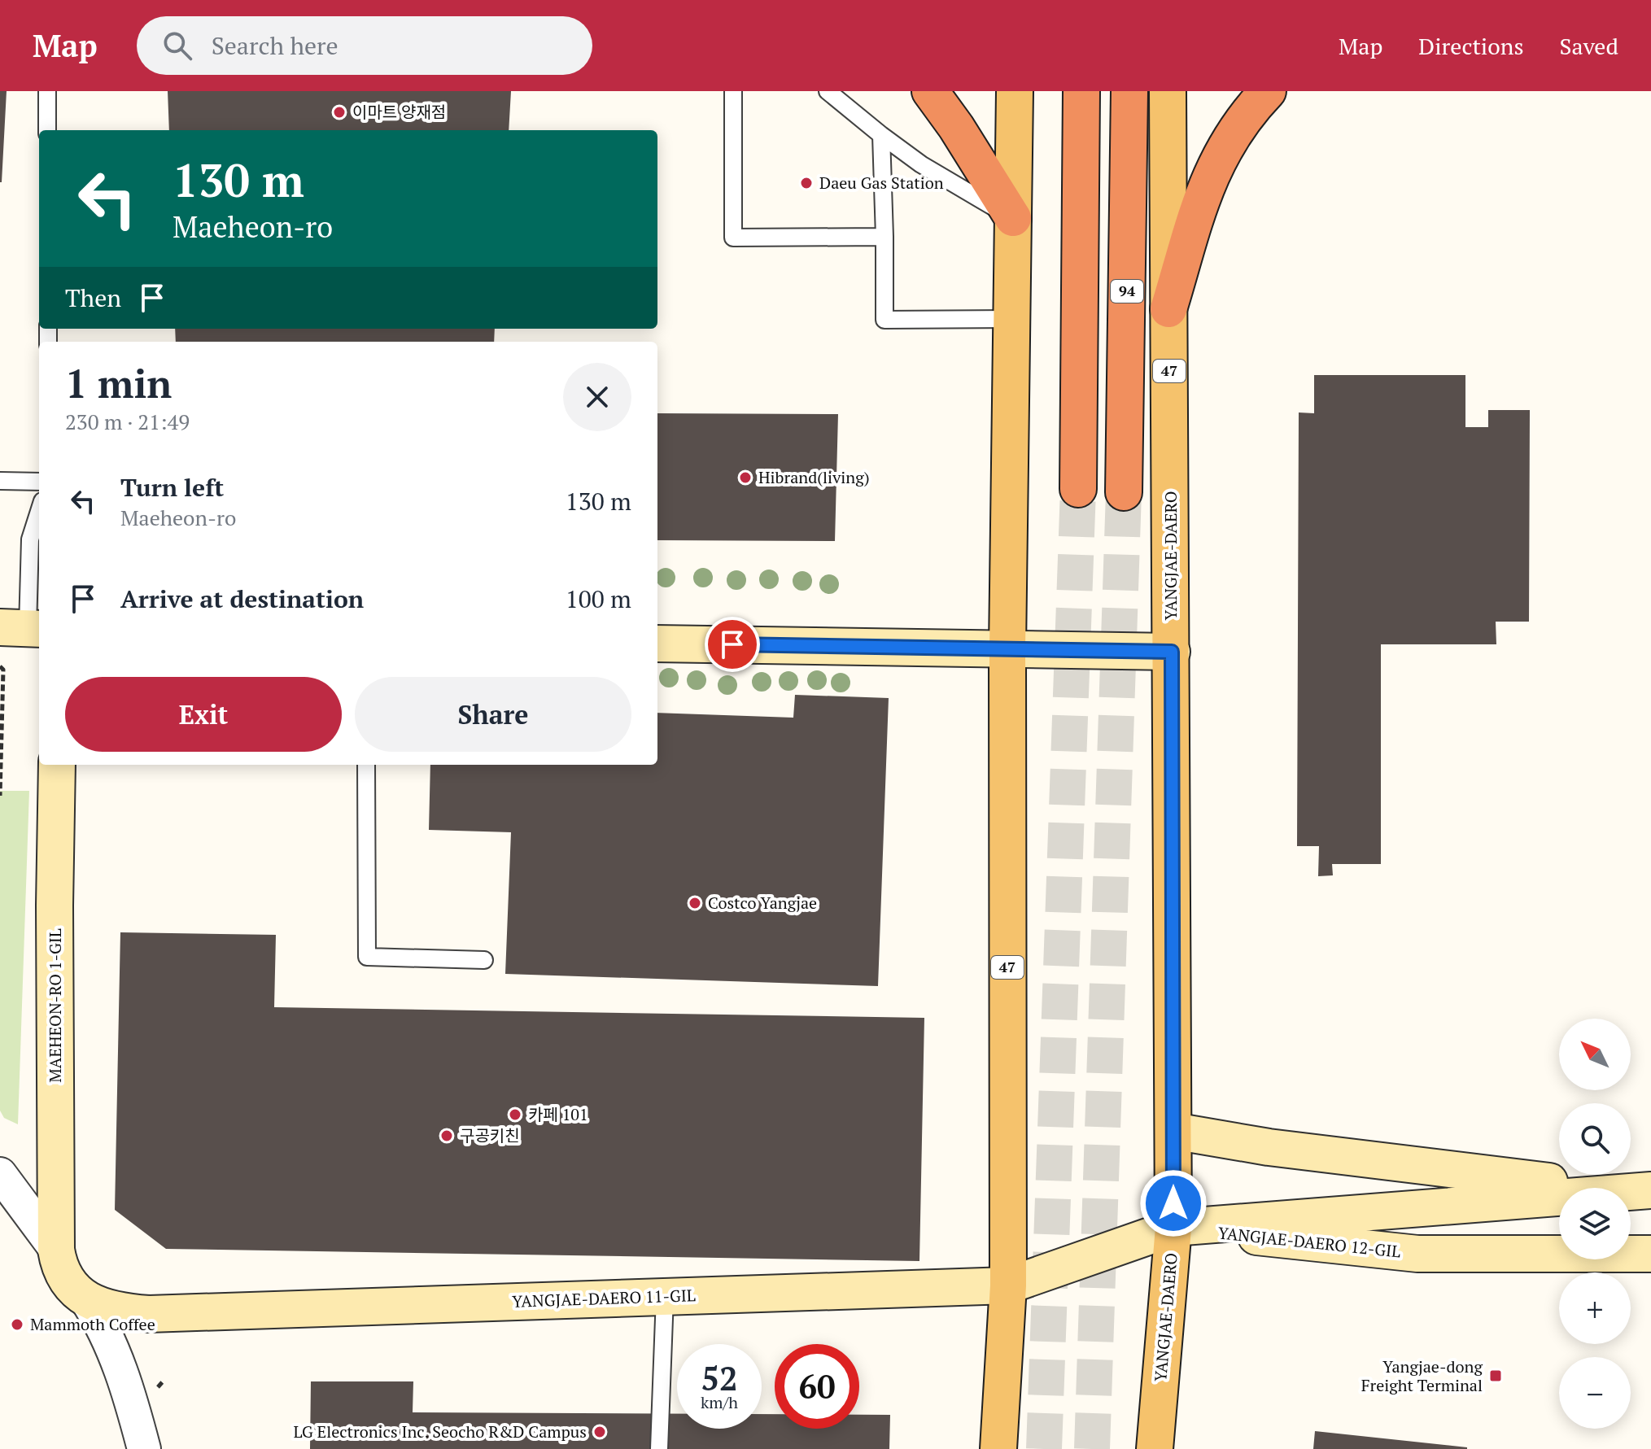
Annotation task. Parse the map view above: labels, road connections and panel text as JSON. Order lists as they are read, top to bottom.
{
  "streets": {
    "highway": ["94"],
    "main road": [
      "47",
      "YANGJAE-DAERO",
      "MAEHEON-RO 1-GIL",
      "YANGJAE-DAERO 12-GIL",
      "YANGJAE-DAERO 11-GIL"
    ]
  },
  "crossings": [
    ["47", "YANGJAE-DAERO 11-GIL"],
    ["YANGJAE-DAERO", "YANGJAE-DAERO 12-GIL"],
    ["YANGJAE-DAERO", "YANGJAE-DAERO 11-GIL"],
    ["MAEHEON-RO 1-GIL", "YANGJAE-DAERO 11-GIL"],
    ["YANGJAE-DAERO 12-GIL", "YANGJAE-DAERO 11-GIL"]
  ],
  "places": {
    "other": [
      "이마트 양재점",
      "Daeu Gas Station",
      "Hibrand(living)",
      "Costco Yangjae",
      "카페 101",
      "구공키친",
      "Mammoth Coffee",
      "LG Electronics Inc. Seocho R&D Campus"
    ],
    "transit": ["Yangjae-dong Freight Terminal"]
  },
  "north": "top left",
  "page": {
    "header": "Map",
    "search": "Search here",
    "nav": ["Map", "Directions", "Saved"],
    "turn": ["130 m", "Maeheon-ro"],
    "then": "Then",
    "heading": ["1 min", "230 m · 21:49"],
    "list": [
      {
        "name": "Turn left",
        "note": "Maeheon-ro",
        "value": "130 m"
      },
      {
        "name": "Arrive at destination",
        "value": "100 m"
      }
    ],
    "buttons": ["Exit", "Share"],
    "map_buttons": ["+", "−"],
    "speed": "52 km/h",
    "limit": "60"
  }
}
